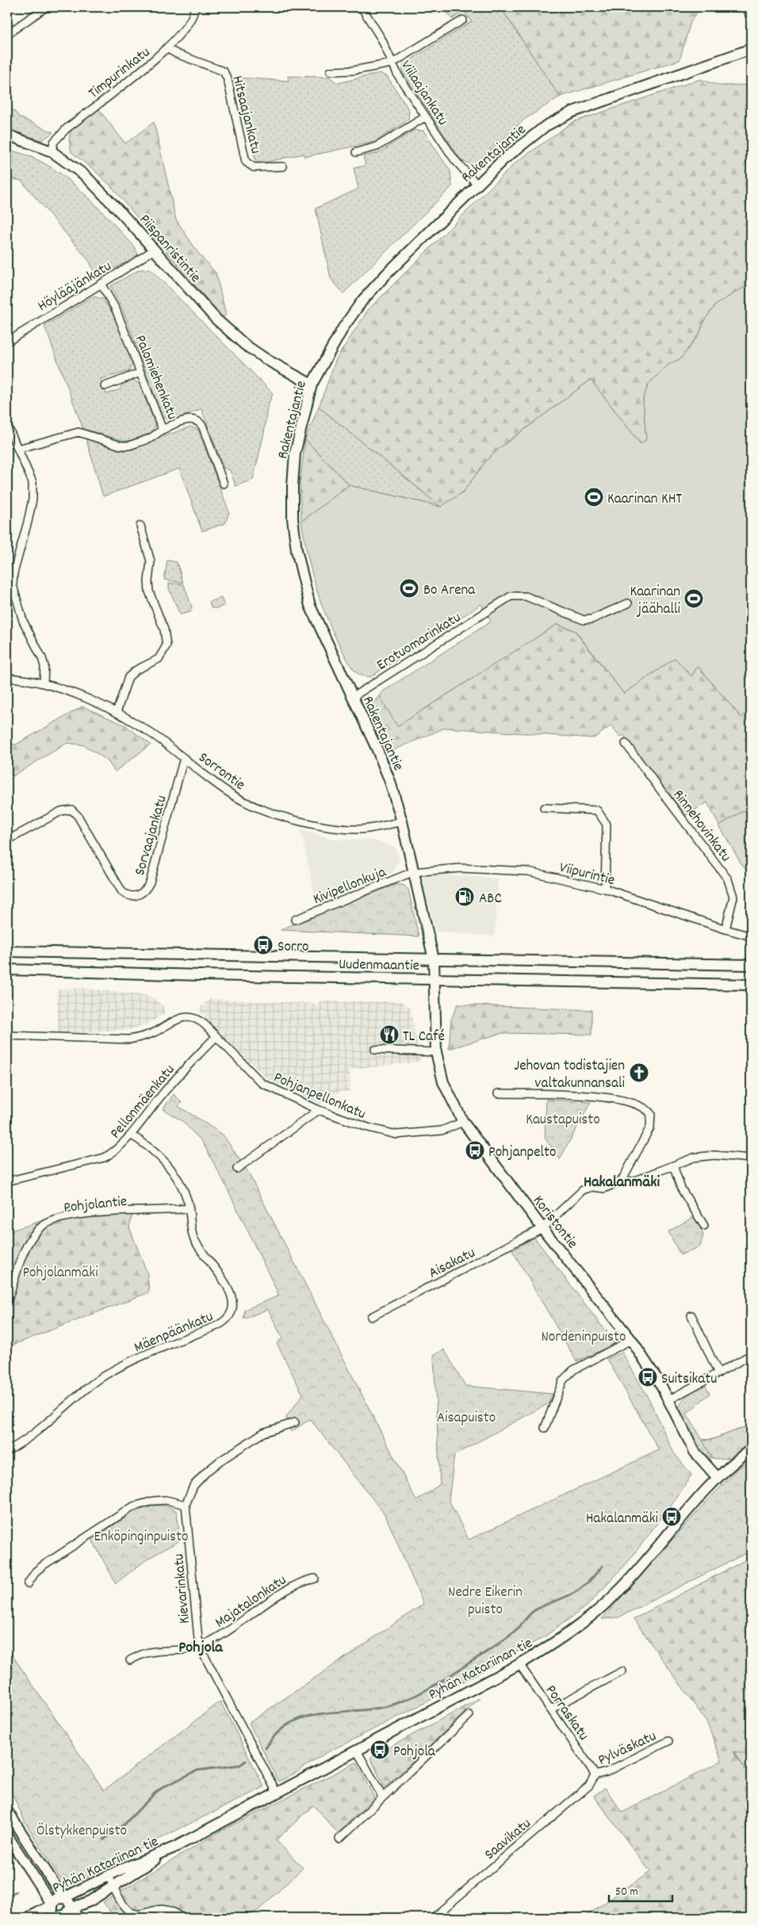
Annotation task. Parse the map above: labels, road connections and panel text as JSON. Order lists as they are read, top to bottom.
{
  "streets": {
    "street": [
      "Timpurinkatu",
      "Viilaajankatu",
      "Hitsaajankatu",
      "Rakentajantie",
      "Piispanristintie",
      "Höylääjänkatu",
      "Palomiehenkatu",
      "Erotuomarinkatu",
      "Sorrontie",
      "Rinnehovinkatu",
      "Sorvaajankatu",
      "Viipurintie",
      "Kivipellonkuja",
      "Uudenmaantie",
      "Pohjanpellonkatu",
      "Pellonmäenkatu",
      "Pohjolantie",
      "Koristontie",
      "Aisakatu",
      "Mäenpäänkatu",
      "Kievarinkatu",
      "Majatalonkatu",
      "Pyhän Katariinan tie",
      "Porraskatu",
      "Pylväskatu",
      "Saavikatu"
    ]
  },
  "crossings": [
    ["Timpurinkatu", "Hitsaajankatu"],
    ["Timpurinkatu", "Piispanristintie"],
    ["Viilaajankatu", "Rakentajantie"],
    ["Rakentajantie", "Piispanristintie"],
    ["Rakentajantie", "Erotuomarinkatu"],
    ["Rakentajantie", "Sorrontie"],
    ["Rakentajantie", "Viipurintie"],
    ["Rakentajantie", "Kivipellonkuja"],
    ["Rakentajantie", "Uudenmaantie"],
    ["Rakentajantie", "Koristontie"],
    ["Piispanristintie", "Höylääjänkatu"],
    ["Höylääjänkatu", "Palomiehenkatu"],
    ["Sorrontie", "Sorvaajankatu"],
    ["Rinnehovinkatu", "Viipurintie"],
    ["Viipurintie", "Kivipellonkuja"],
    ["Uudenmaantie", "Koristontie"],
    ["Pohjanpellonkatu", "Pellonmäenkatu"],
    ["Pohjanpellonkatu", "Koristontie"],
    ["Pellonmäenkatu", "Mäenpäänkatu"],
    ["Pohjolantie", "Mäenpäänkatu"],
    ["Koristontie", "Aisakatu"],
    ["Koristontie", "Pyhän Katariinan tie"],
    ["Kievarinkatu", "Majatalonkatu"],
    ["Kievarinkatu", "Pyhän Katariinan tie"],
    ["Pyhän Katariinan tie", "Porraskatu"],
    ["Porraskatu", "Pylväskatu"],
    ["Porraskatu", "Saavikatu"],
    ["Pylväskatu", "Saavikatu"]
  ],
  "districts": ["Hakalanmäki", "Pohjola"],
  "parks": [
    "Kaustapuisto",
    "Pohjolanmäki",
    "Nordeninpuisto",
    "Aisapuisto",
    "Enköpinginpuisto",
    "Nedre Eikerin puisto",
    "Ölstykkenpuisto"
  ],
  "places": {
    "sports": ["Kaarinan KHT", "Bo Arena", "Kaarinan jäähalli"],
    "fuel station": ["ABC"],
    "bus stop": [
      "Sorro",
      "Pohjanpelto",
      "Suitsikatu",
      "Hakalanmäki",
      "Pohjola"
    ],
    "restaurant": ["TL Café"],
    "church": ["Jehovan todistajien valtakunnansali"]
  },
  "scale_bar": "50 m"
}
